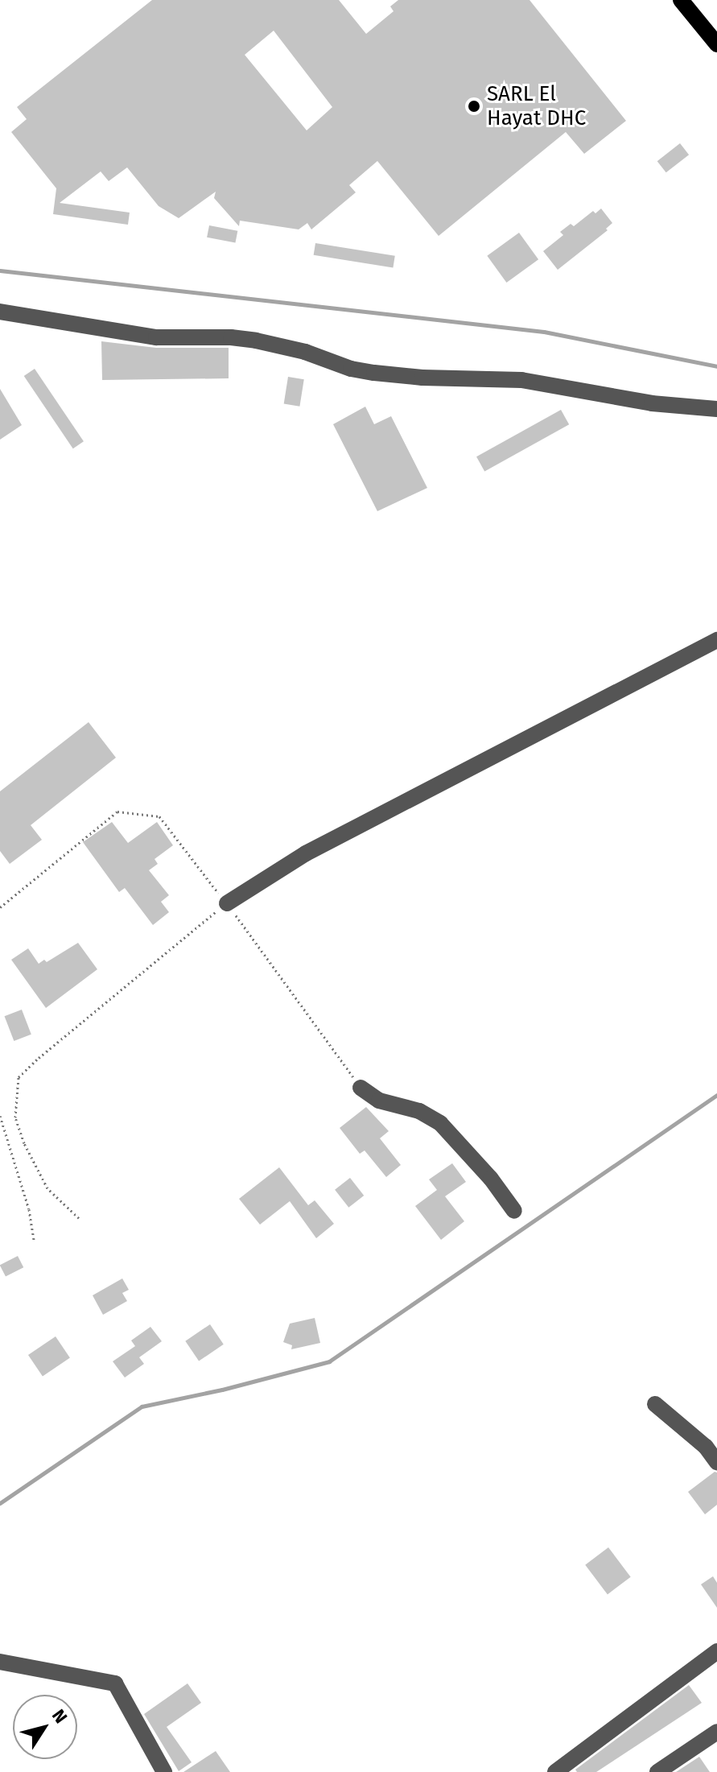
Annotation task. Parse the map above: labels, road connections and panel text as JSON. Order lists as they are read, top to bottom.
{
  "places": ["SARL El Hayat DHC"],
  "north": "top right"
}
